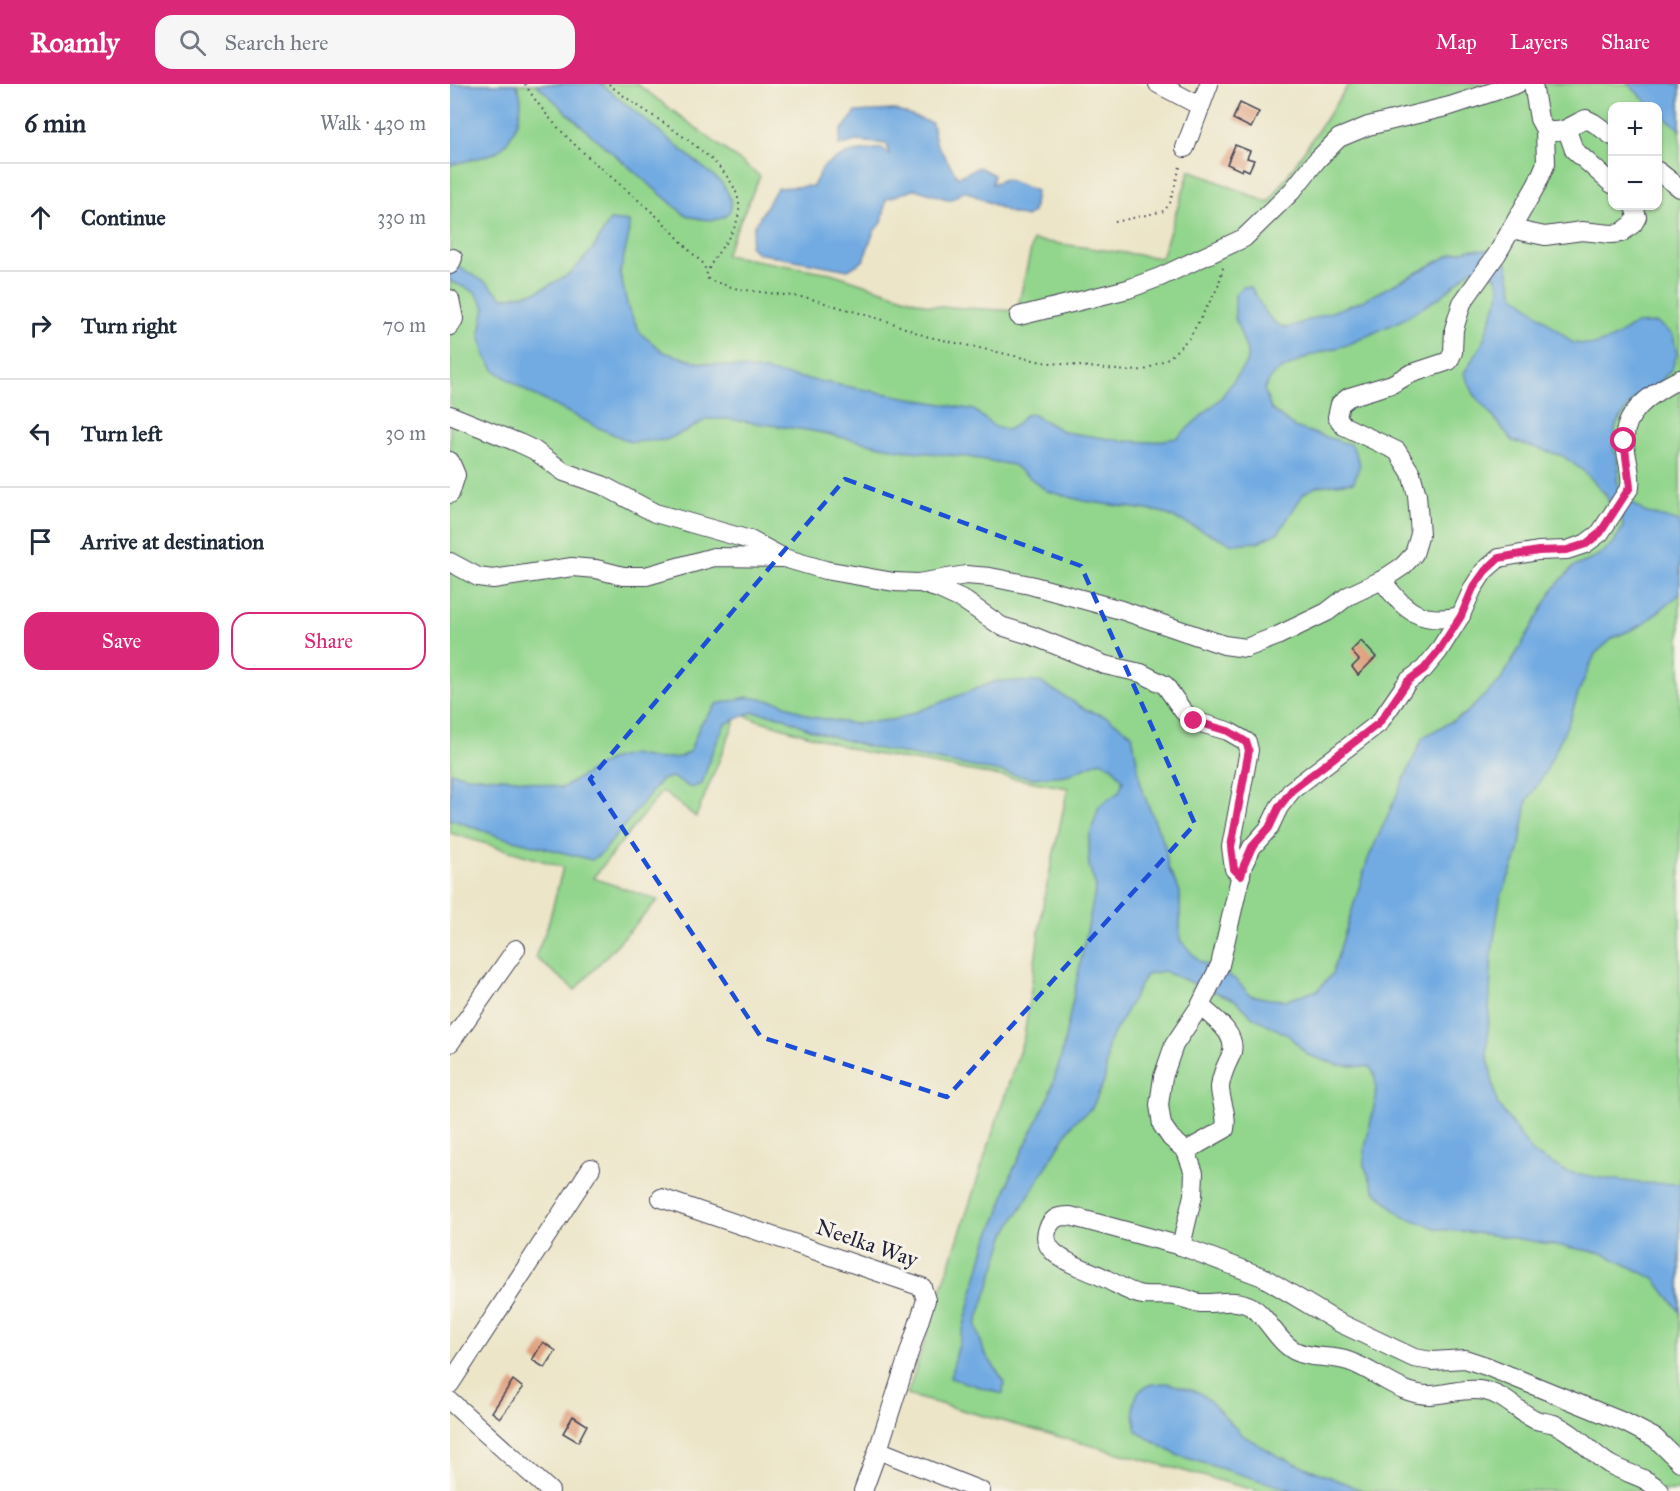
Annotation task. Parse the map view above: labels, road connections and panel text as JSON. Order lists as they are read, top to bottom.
{
  "streets": {
    "street": ["Neelka Way"]
  },
  "page": {
    "header": "Roamly",
    "search": "Search here",
    "nav": ["Map", "Layers", "Share"],
    "heading": ["6 min", "Walk · 430 m"],
    "map_buttons": ["+", "−"],
    "list": [
      ["Continue", "330 m"],
      ["Turn right", "70 m"],
      ["Turn left", "30 m"],
      "Arrive at destination"
    ],
    "buttons": ["Save", "Share"]
  }
}
